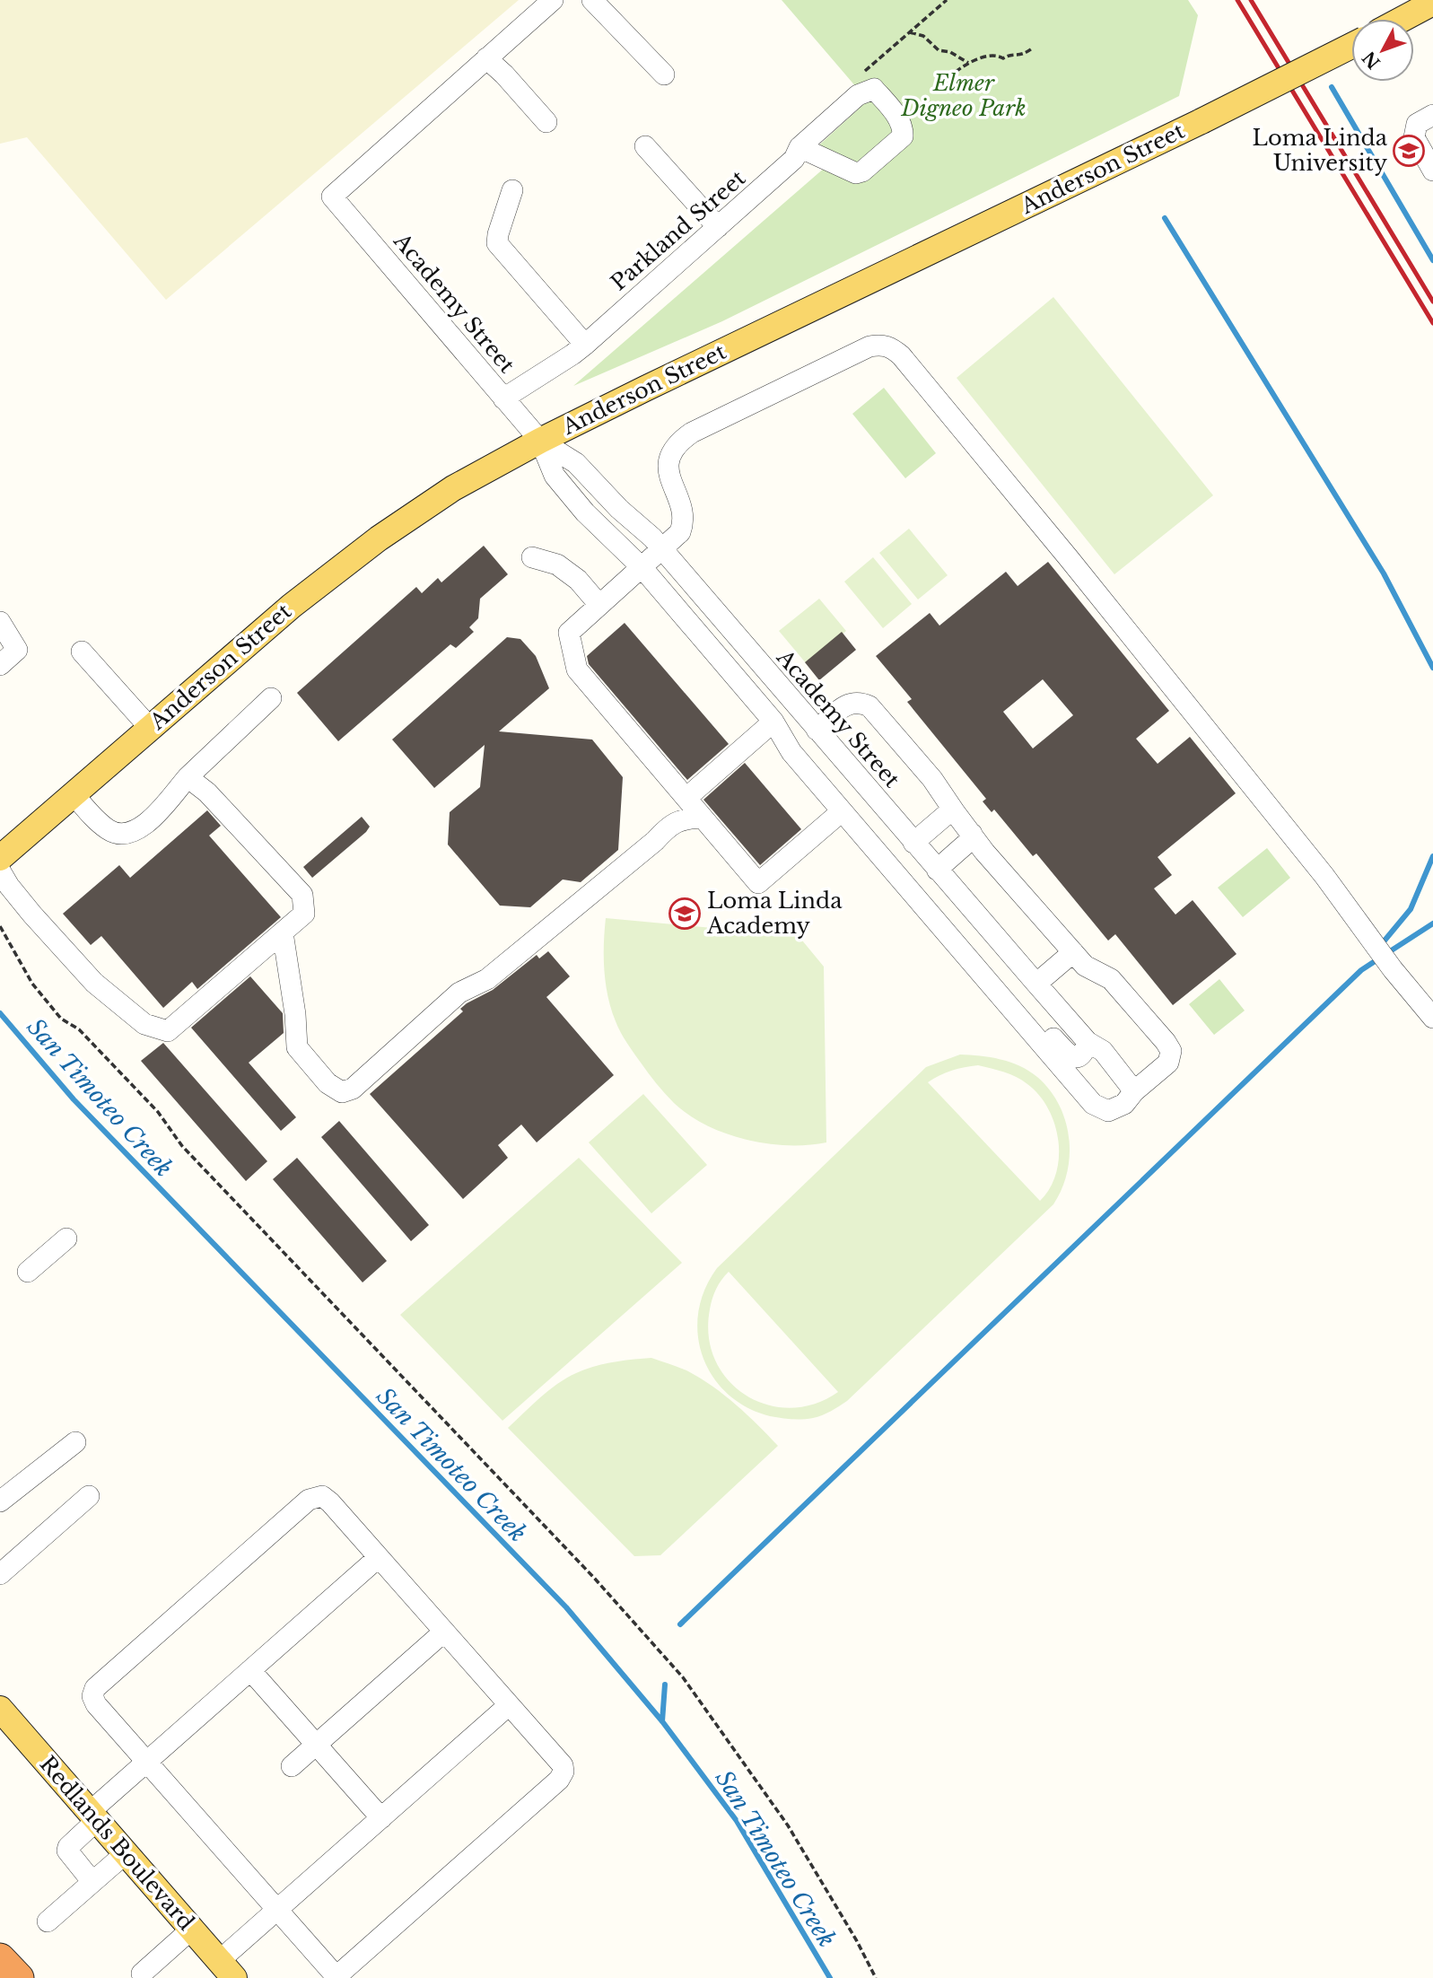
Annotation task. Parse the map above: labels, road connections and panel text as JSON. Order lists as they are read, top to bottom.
{
  "streets": {
    "main road": ["Anderson Street", "Redlands Boulevard"],
    "street": ["Parkland Street", "Academy Street"]
  },
  "crossings": [
    ["Anderson Street", "Academy Street"],
    ["Parkland Street", "Academy Street"]
  ],
  "water": ["San Timoteo Creek"],
  "parks": ["Elmer Digneo Park"],
  "places": {
    "school or university": ["Loma Linda University", "Loma Linda Academy"]
  },
  "north": "bottom left"
}
